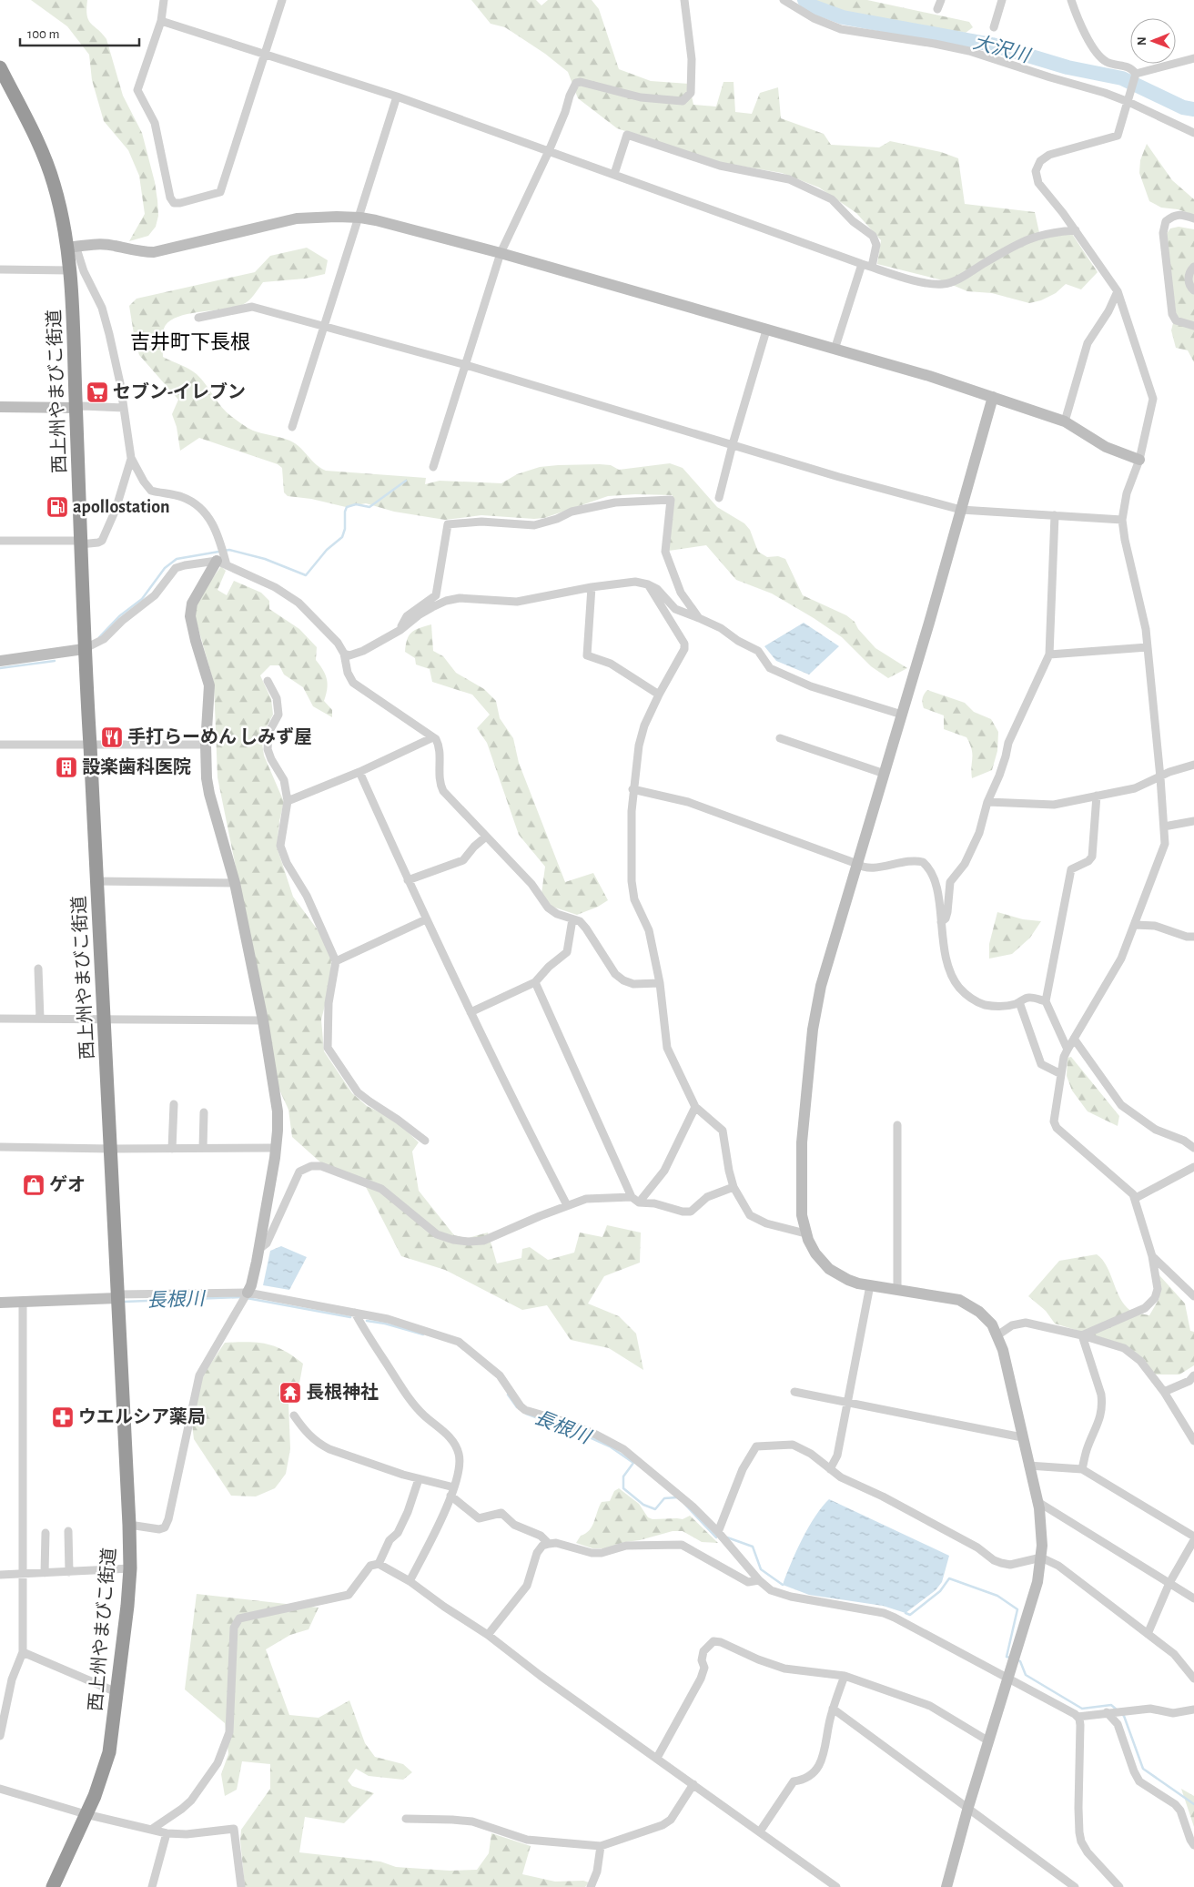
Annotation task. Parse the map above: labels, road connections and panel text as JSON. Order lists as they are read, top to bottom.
{
  "streets": {
    "highway": ["西上州やまびこ街道"]
  },
  "districts": ["吉井町下長根"],
  "water": ["大沢川", "長根川"],
  "places": {
    "supermarket": ["セブン-イレブン"],
    "fuel station": ["apollostation"],
    "restaurant": ["手打らーめん しみず屋"],
    "building": ["設楽歯科医院"],
    "shop": ["ゲオ"],
    "temple": ["長根神社"],
    "pharmacy": ["ウエルシア薬局"]
  },
  "scale_bar": "100 m",
  "north": "left"
}
